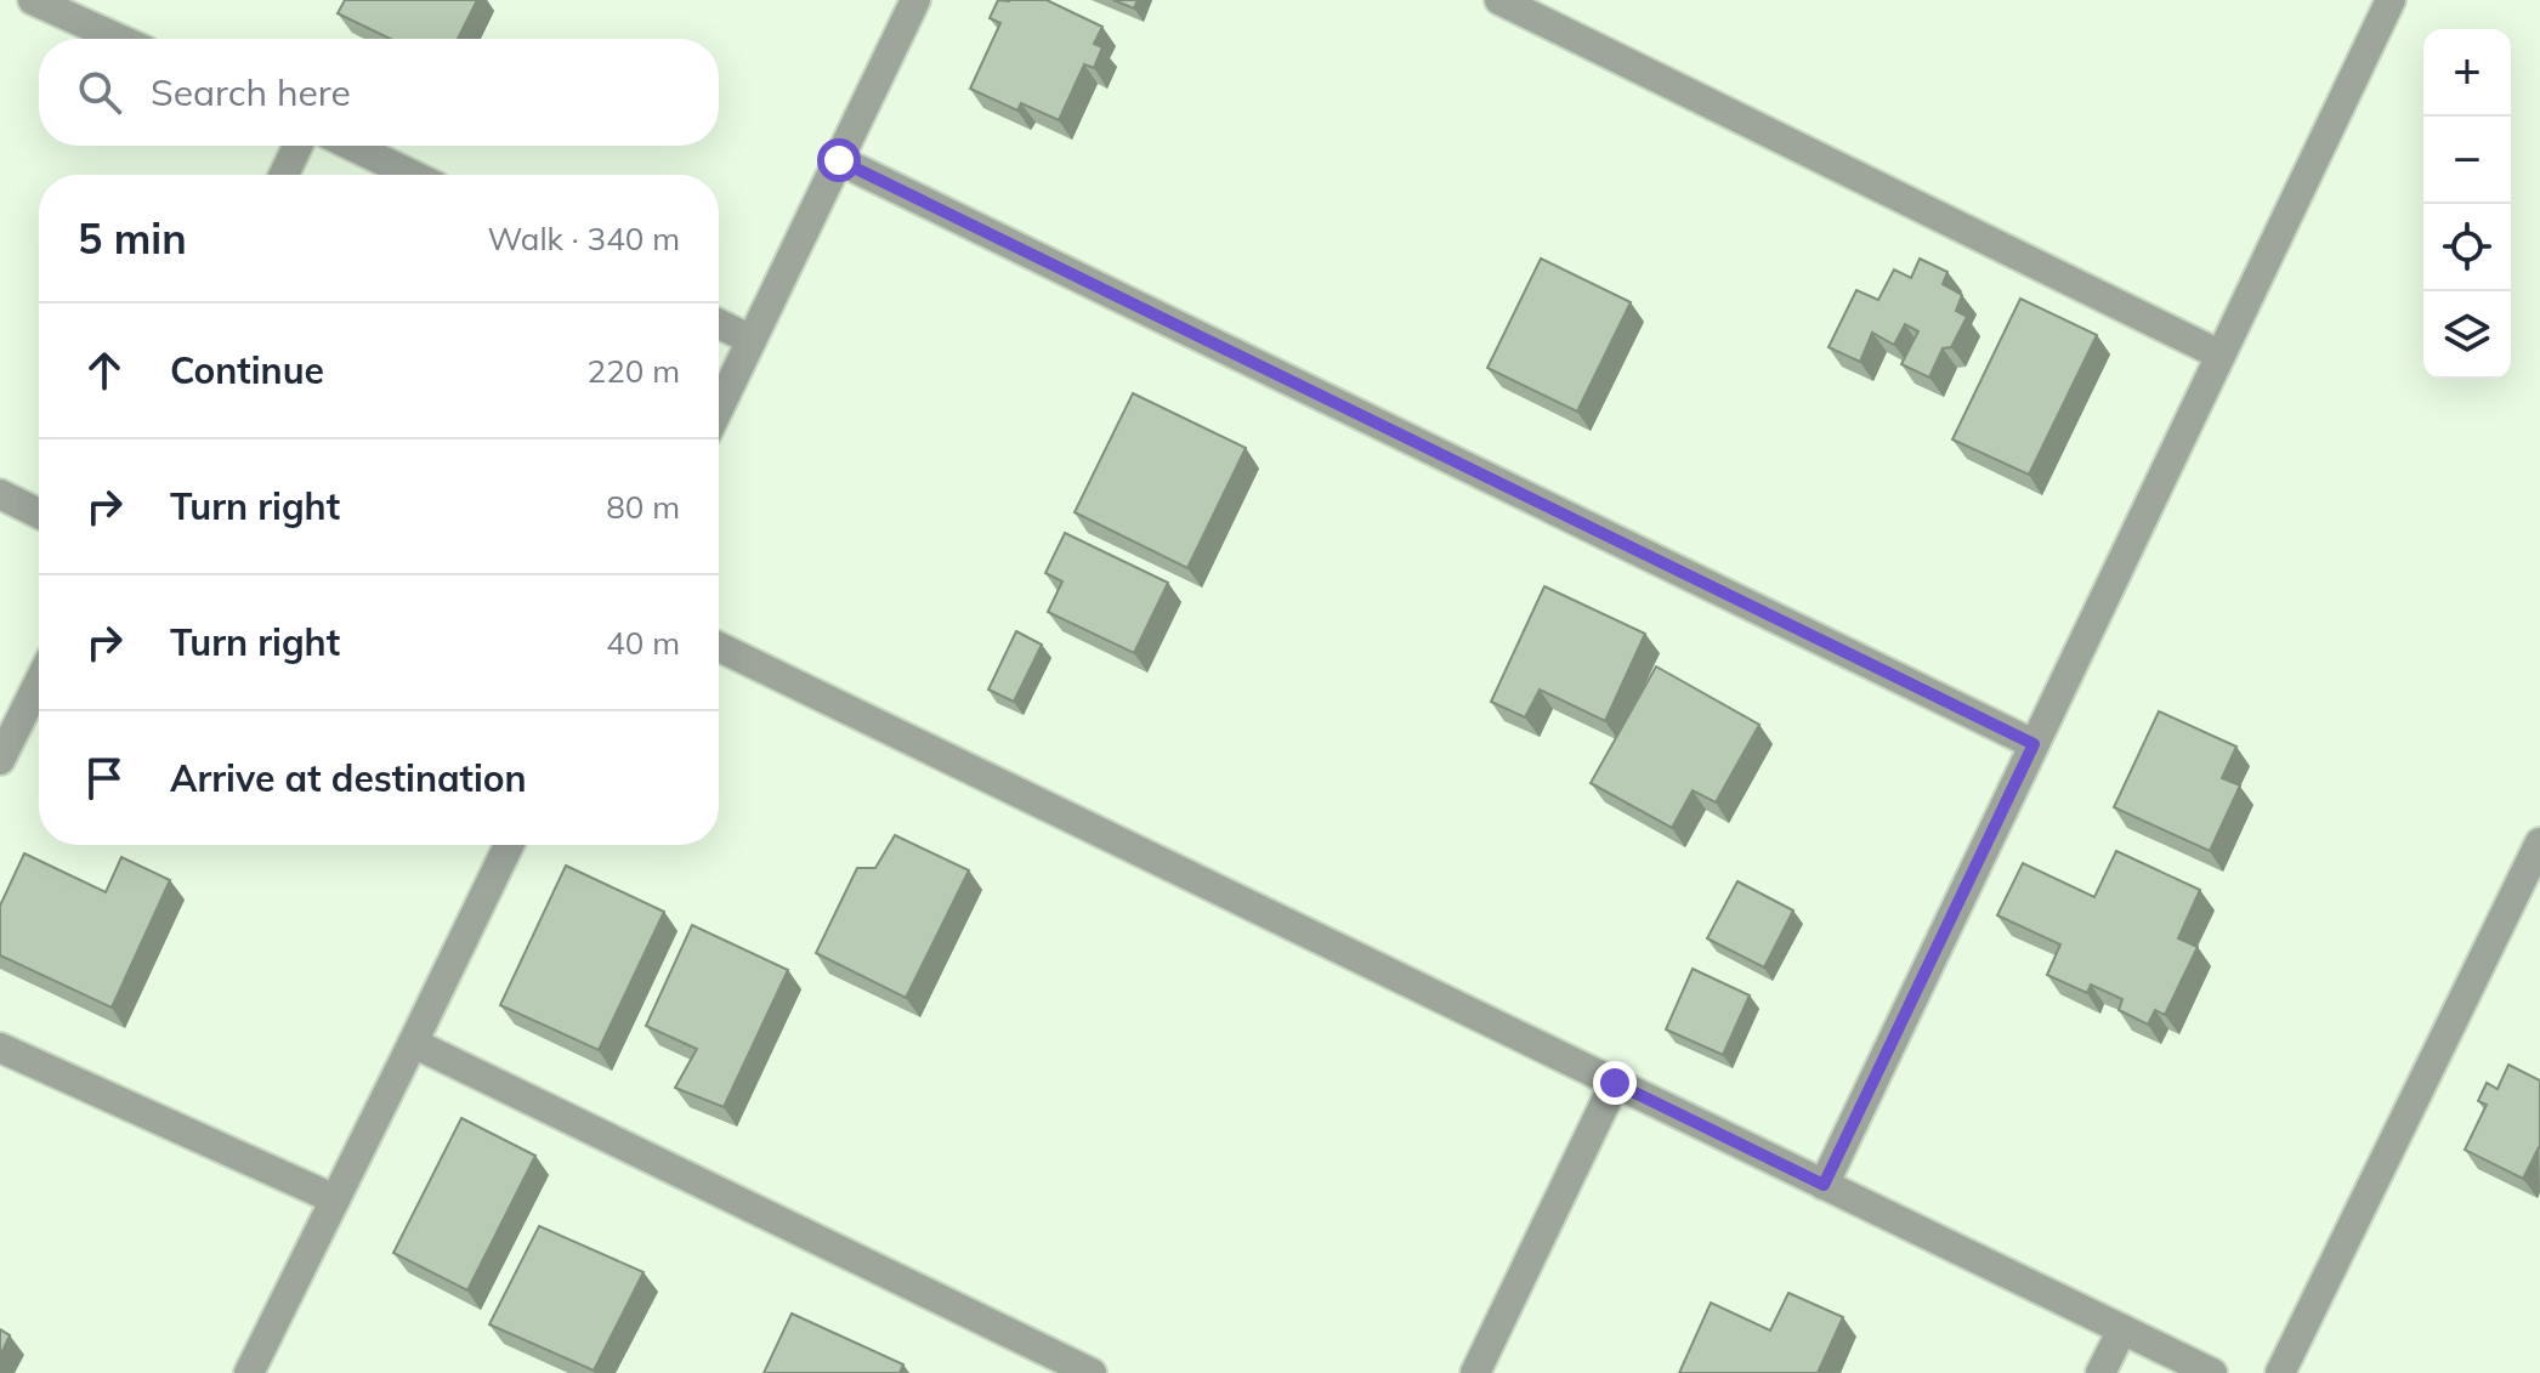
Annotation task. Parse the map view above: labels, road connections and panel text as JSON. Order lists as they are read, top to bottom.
{
  "page": {
    "map_buttons": ["+", "−"],
    "search": "Search here",
    "heading": ["5 min", "Walk · 340 m"],
    "list": [
      ["Continue", "220 m"],
      ["Turn right", "80 m"],
      ["Turn right", "40 m"],
      "Arrive at destination"
    ]
  }
}
